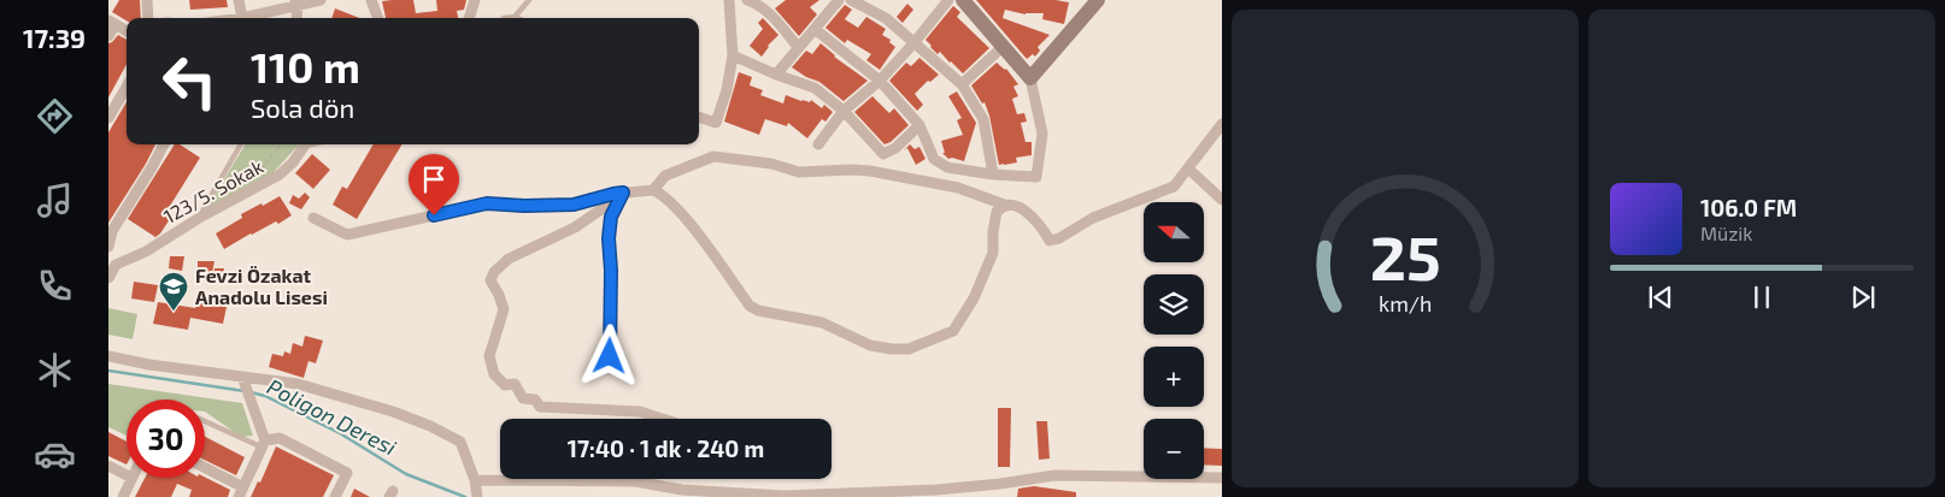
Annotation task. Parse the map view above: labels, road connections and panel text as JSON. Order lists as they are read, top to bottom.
{
  "streets": {
    "street": ["123/5. Sokak"]
  },
  "water": ["Poligon Deresi"],
  "places": {
    "school or university": ["Fevzi Özakat Anadolu Lisesi"]
  },
  "north": "left",
  "page": {
    "tabs": "17:39",
    "turn": ["110 m", "Sola dön"],
    "song": ["106.0 FM", "Müzik"],
    "map_buttons": ["+", "−"],
    "limit": "30",
    "trip": "17:40 · 1 dk · 240 m",
    "gauge": ["25", "km/h"]
  }
}
